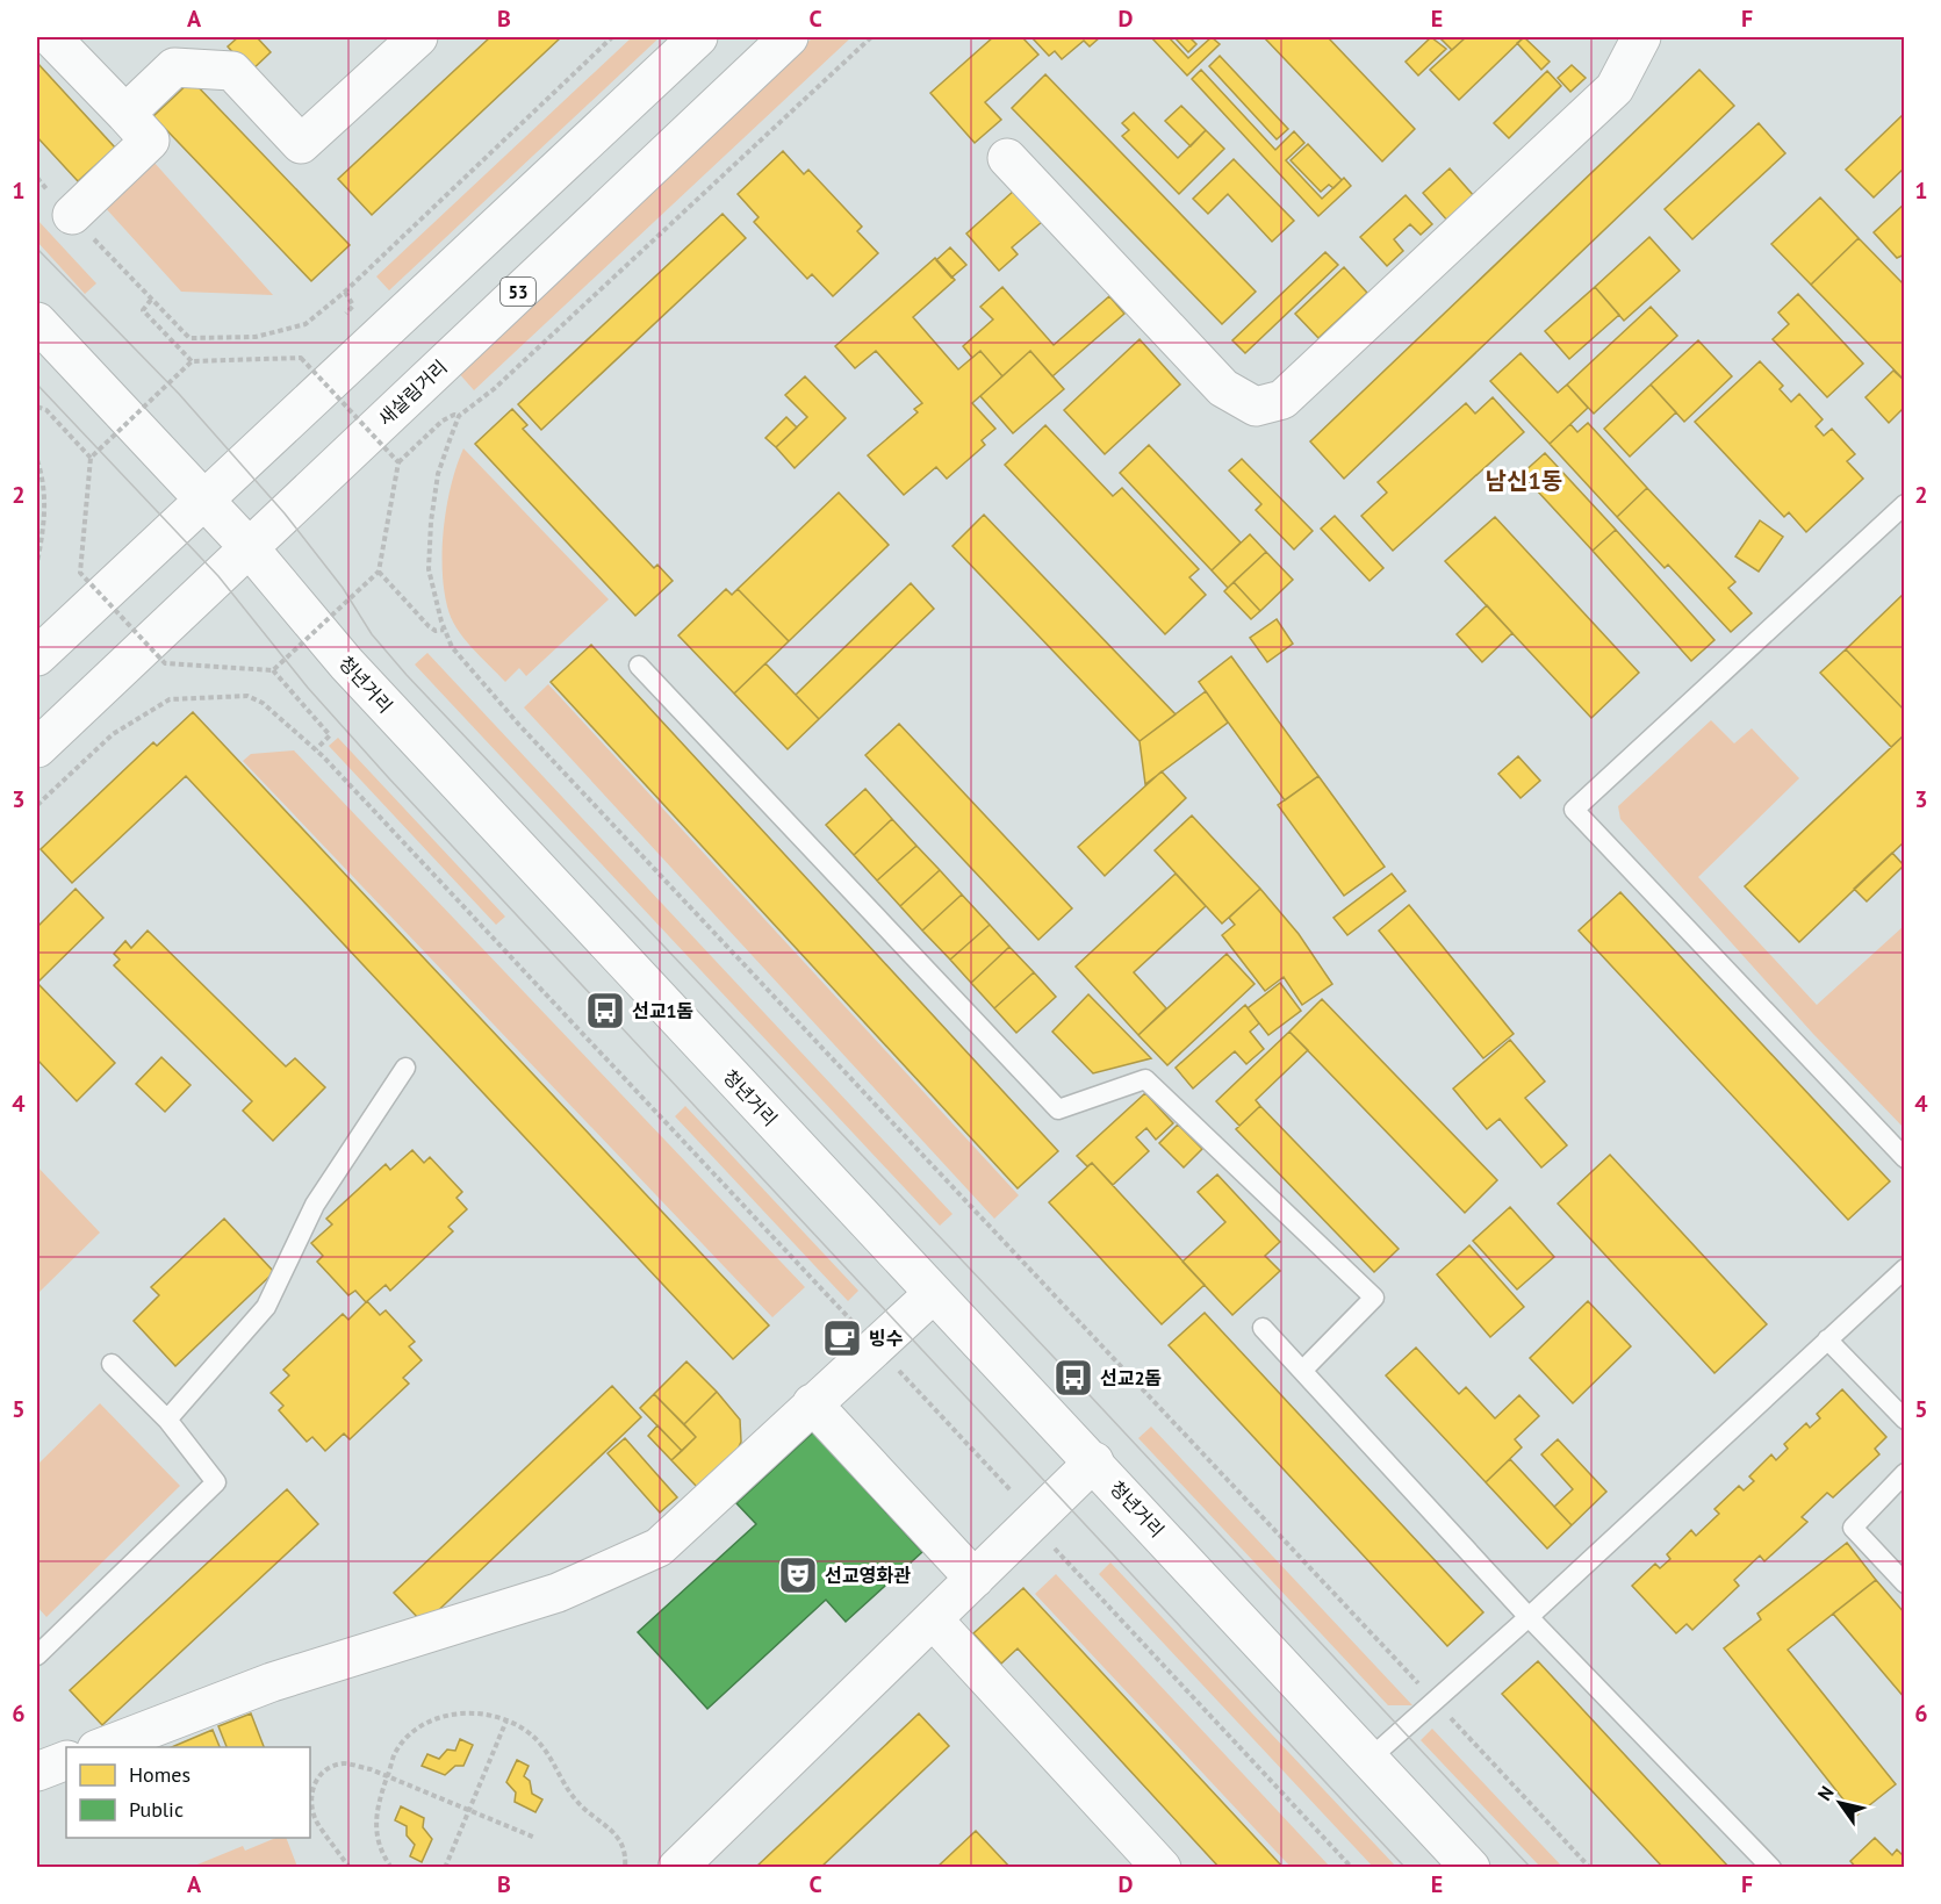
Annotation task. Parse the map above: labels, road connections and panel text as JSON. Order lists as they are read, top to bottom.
{
  "streets": {
    "main road": ["53", "새살림거리", "청년거리"]
  },
  "crossings": [
    ["새살림거리", "청년거리"]
  ],
  "districts": ["남신1동"],
  "places": {
    "bus stop": ["선교1돔", "선교2돔"],
    "cafe": ["빙수"],
    "theatre": ["선교영화관"]
  },
  "legend": ["Homes", "Public"],
  "north": "top left",
  "grid": {
    "columns": [
      "A",
      "B",
      "C",
      "D",
      "E",
      "F"
    ],
    "rows": [
      "1",
      "2",
      "3",
      "4",
      "5",
      "6"
    ]
  }
}
